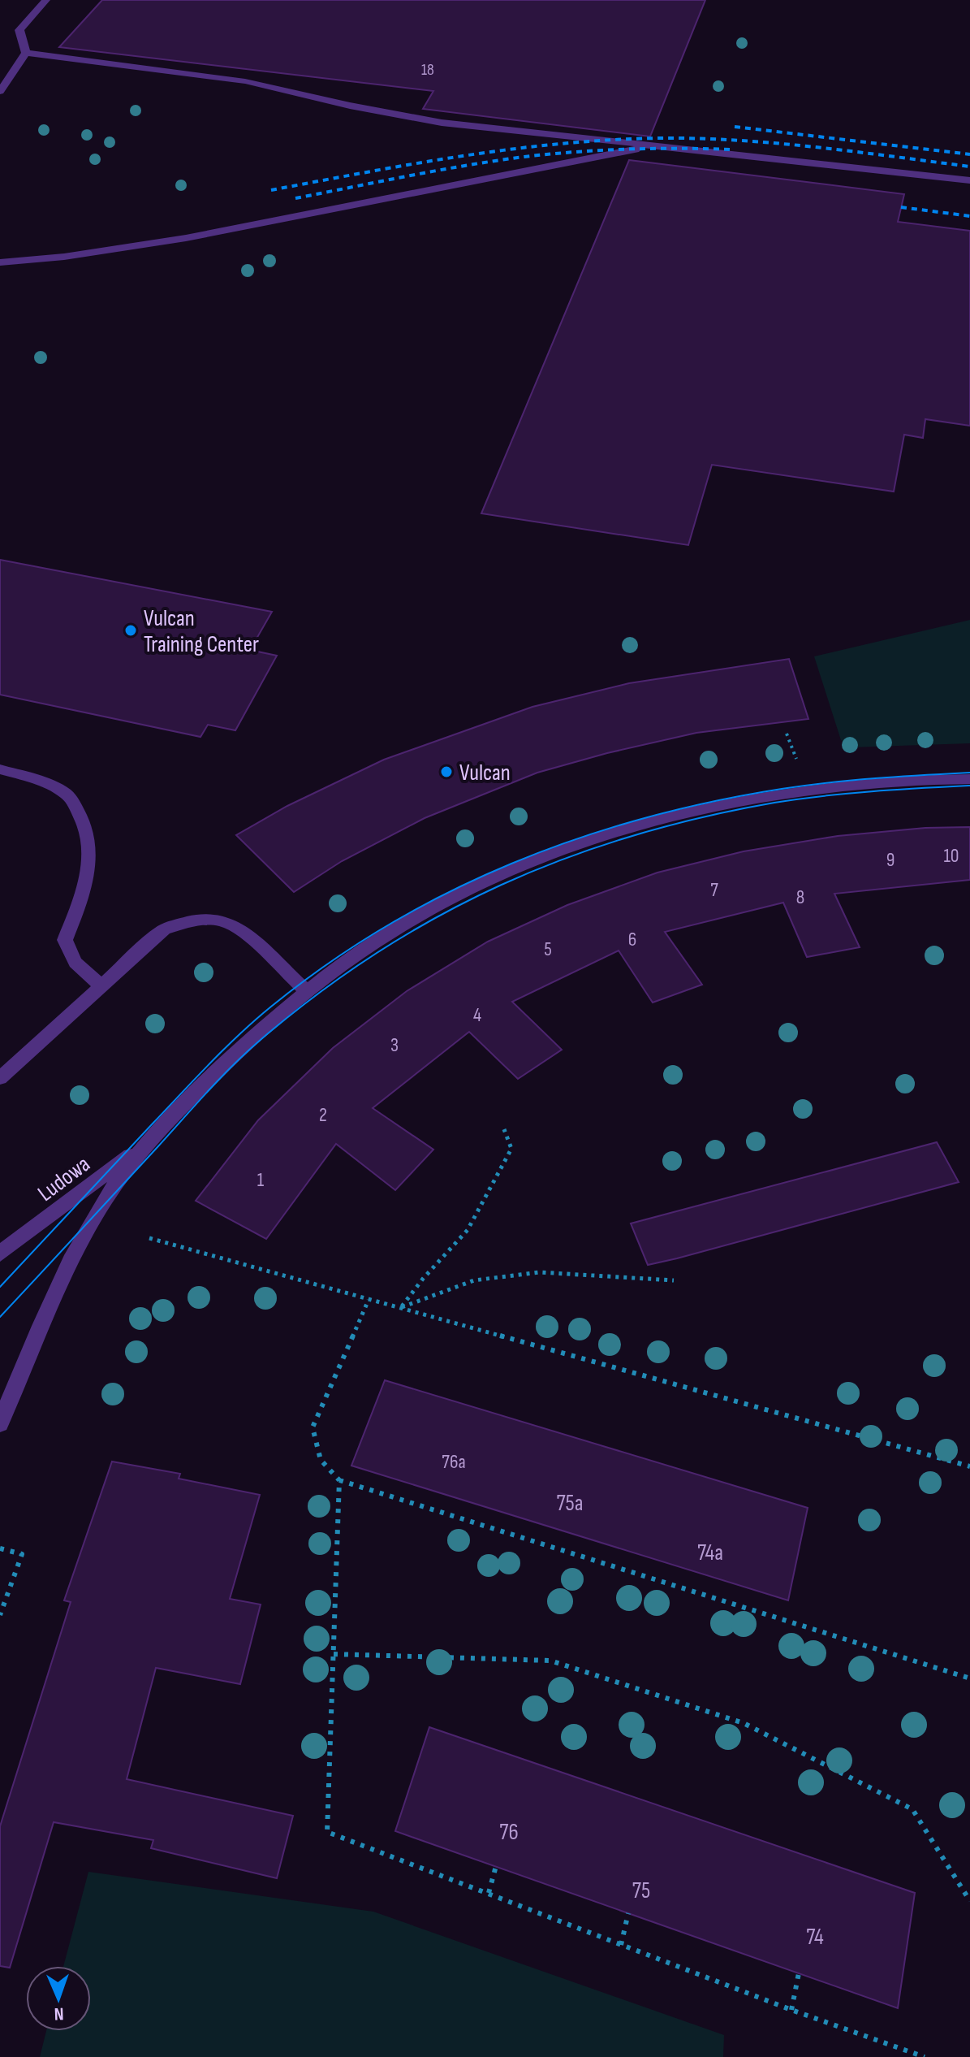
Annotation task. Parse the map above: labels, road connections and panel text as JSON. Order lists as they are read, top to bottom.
{
  "streets": {
    "street": ["Ludowa"]
  },
  "places": ["Vulcan Training Center", "Vulcan"],
  "house_numbers": [
    "18",
    "10",
    "9",
    "7",
    "8",
    "6",
    "5",
    "4",
    "3",
    "2",
    "1",
    "76a",
    "75a",
    "74a",
    "76",
    "75",
    "74"
  ],
  "north": "bottom"
}
